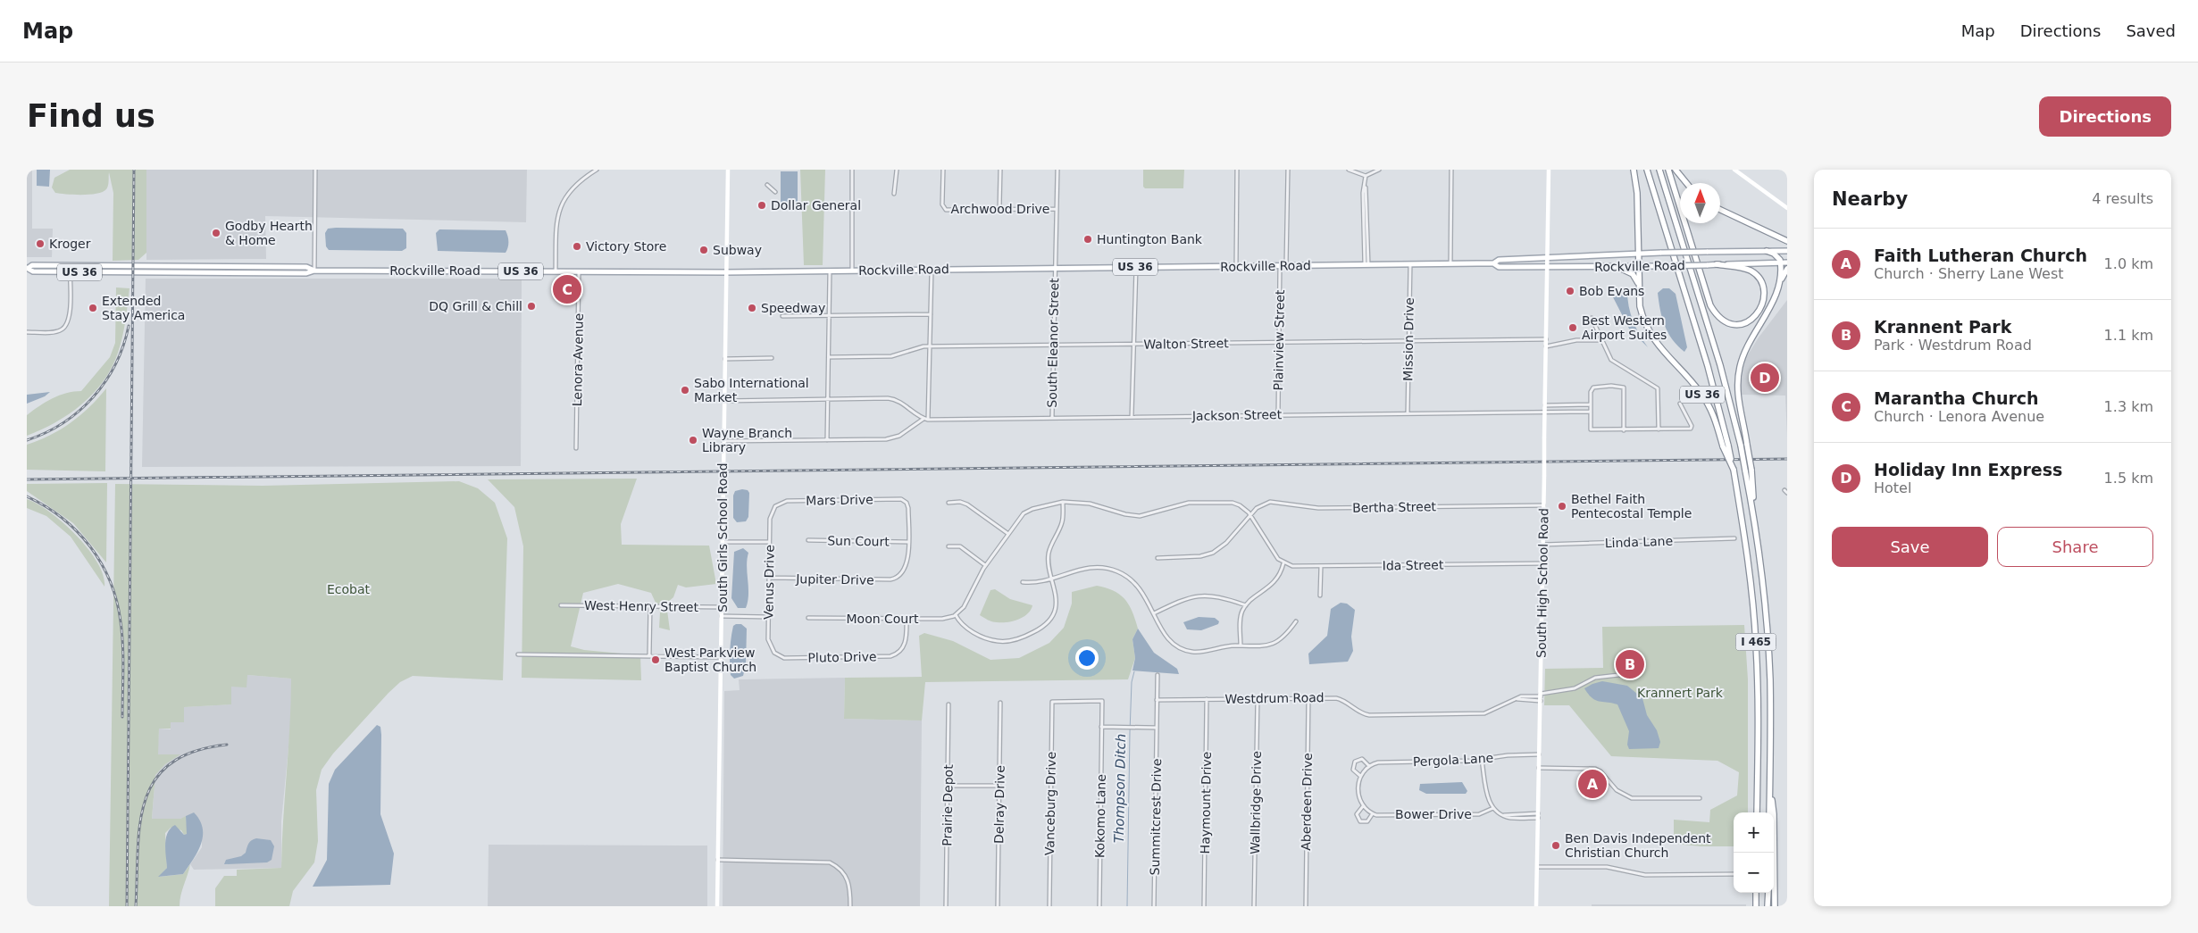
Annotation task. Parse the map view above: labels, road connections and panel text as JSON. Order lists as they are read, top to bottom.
{
  "streets": {
    "highway": ["US 36", "I 465"],
    "main road": ["Rockville Road"],
    "street": [
      "Archwood Drive",
      "Mission Drive",
      "Plainview Street",
      "South Eleanor Street",
      "Walton Street",
      "Lenora Avenue",
      "Jackson Street",
      "Mars Drive",
      "Bertha Street",
      "South Girls School Road",
      "Sun Court",
      "Linda Lane",
      "Ida Street",
      "Jupiter Drive",
      "Venus Drive",
      "South High School Road",
      "West Henry Street",
      "Moon Court",
      "Pluto Drive",
      "Westdrum Road",
      "Pergola Lane",
      "Aberdeen Drive",
      "Haymount Drive",
      "Wallbridge Drive",
      "Vanceburg Drive",
      "Delray Drive",
      "Prairie Depot",
      "Bower Drive",
      "Kokomo Lane",
      "Summitcrest Drive"
    ]
  },
  "crossings": [
    ["Archwood Drive", "South Eleanor Street"],
    ["Rockville Road", "US 36"],
    ["Rockville Road", "Mission Drive"],
    ["Rockville Road", "Plainview Street"],
    ["Rockville Road", "South Eleanor Street"],
    ["Rockville Road", "Lenora Avenue"],
    ["Rockville Road", "South Girls School Road"],
    ["Rockville Road", "South High School Road"],
    ["US 36", "I 465"],
    ["Mission Drive", "Walton Street"],
    ["Mission Drive", "Jackson Street"],
    ["Plainview Street", "Walton Street"],
    ["Plainview Street", "Jackson Street"],
    ["South Eleanor Street", "Walton Street"],
    ["South Eleanor Street", "Jackson Street"],
    ["Walton Street", "South High School Road"],
    ["Jackson Street", "South High School Road"],
    ["Mars Drive", "Sun Court"],
    ["Mars Drive", "Jupiter Drive"],
    ["Mars Drive", "Venus Drive"],
    ["Bertha Street", "South High School Road"],
    ["South Girls School Road", "West Henry Street"],
    ["Sun Court", "Jupiter Drive"],
    ["Linda Lane", "South High School Road"],
    ["Ida Street", "South High School Road"],
    ["Jupiter Drive", "Venus Drive"],
    ["Venus Drive", "Pluto Drive"],
    ["South High School Road", "Westdrum Road"],
    ["South High School Road", "Pergola Lane"],
    ["Moon Court", "Pluto Drive"],
    ["Westdrum Road", "Aberdeen Drive"],
    ["Westdrum Road", "Haymount Drive"],
    ["Westdrum Road", "Wallbridge Drive"],
    ["Pergola Lane", "Bower Drive"],
    ["Vanceburg Drive", "Kokomo Lane"]
  ],
  "water": ["Thompson Ditch"],
  "parks": ["Ecobat", "Krannert Park"],
  "places": [
    "Dollar General",
    "Godby Hearth & Home",
    "Huntington Bank",
    "Kroger",
    "Victory Store",
    "Subway",
    "Bob Evans",
    "DQ Grill & Chill",
    "Extended Stay America",
    "Speedway",
    "Best Western Airport Suites",
    "Sabo International Market",
    "Wayne Branch Library",
    "Bethel Faith Pentecostal Temple",
    "West Parkview Baptist Church",
    "Ben Davis Independent Christian Church"
  ],
  "north": "top",
  "page": {
    "header": "Map",
    "nav": ["Map", "Directions", "Saved"],
    "buttons": [
      "Directions",
      ["Save", "Share"]
    ],
    "title": "Find us",
    "heading": ["Nearby", "4 results"],
    "list": [
      {
        "mark": "A",
        "name": "Faith Lutheran Church",
        "note": "Church · Sherry Lane West",
        "value": "1.0 km"
      },
      {
        "mark": "B",
        "name": "Krannent Park",
        "note": "Park · Westdrum Road",
        "value": "1.1 km"
      },
      {
        "mark": "C",
        "name": "Marantha Church",
        "note": "Church · Lenora Avenue",
        "value": "1.3 km"
      },
      {
        "mark": "D",
        "name": "Holiday Inn Express",
        "note": "Hotel",
        "value": "1.5 km"
      }
    ],
    "pins": [
      "C",
      "D",
      "B",
      "A"
    ],
    "map_buttons": ["+", "−"]
  }
}
